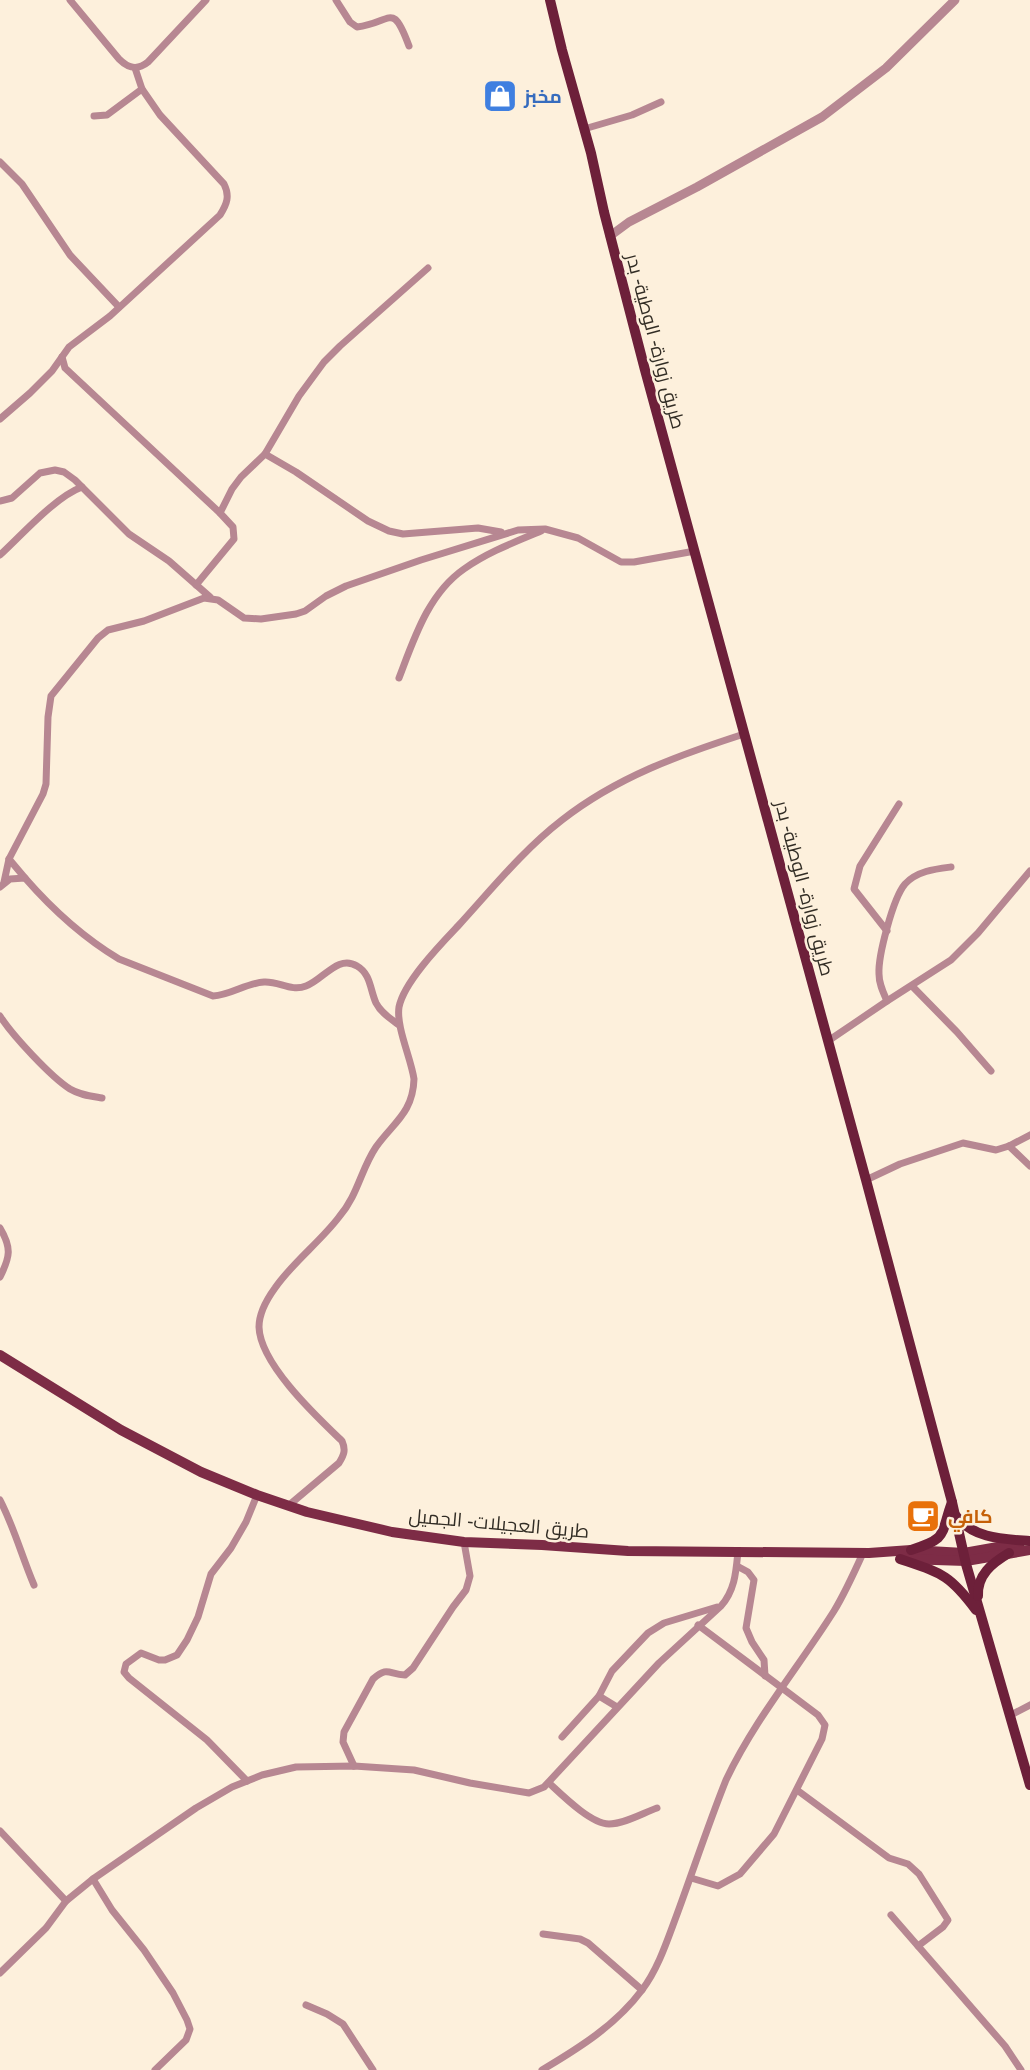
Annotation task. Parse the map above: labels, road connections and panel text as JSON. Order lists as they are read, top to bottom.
{
  "streets": {
    "highway": ["طريق زوارة- الوطية- بدر"],
    "main road": ["طريق العجيلات- الجميل"]
  },
  "places": {
    "shop": ["مخبز"],
    "cafe": ["كافي"]
  }
}
